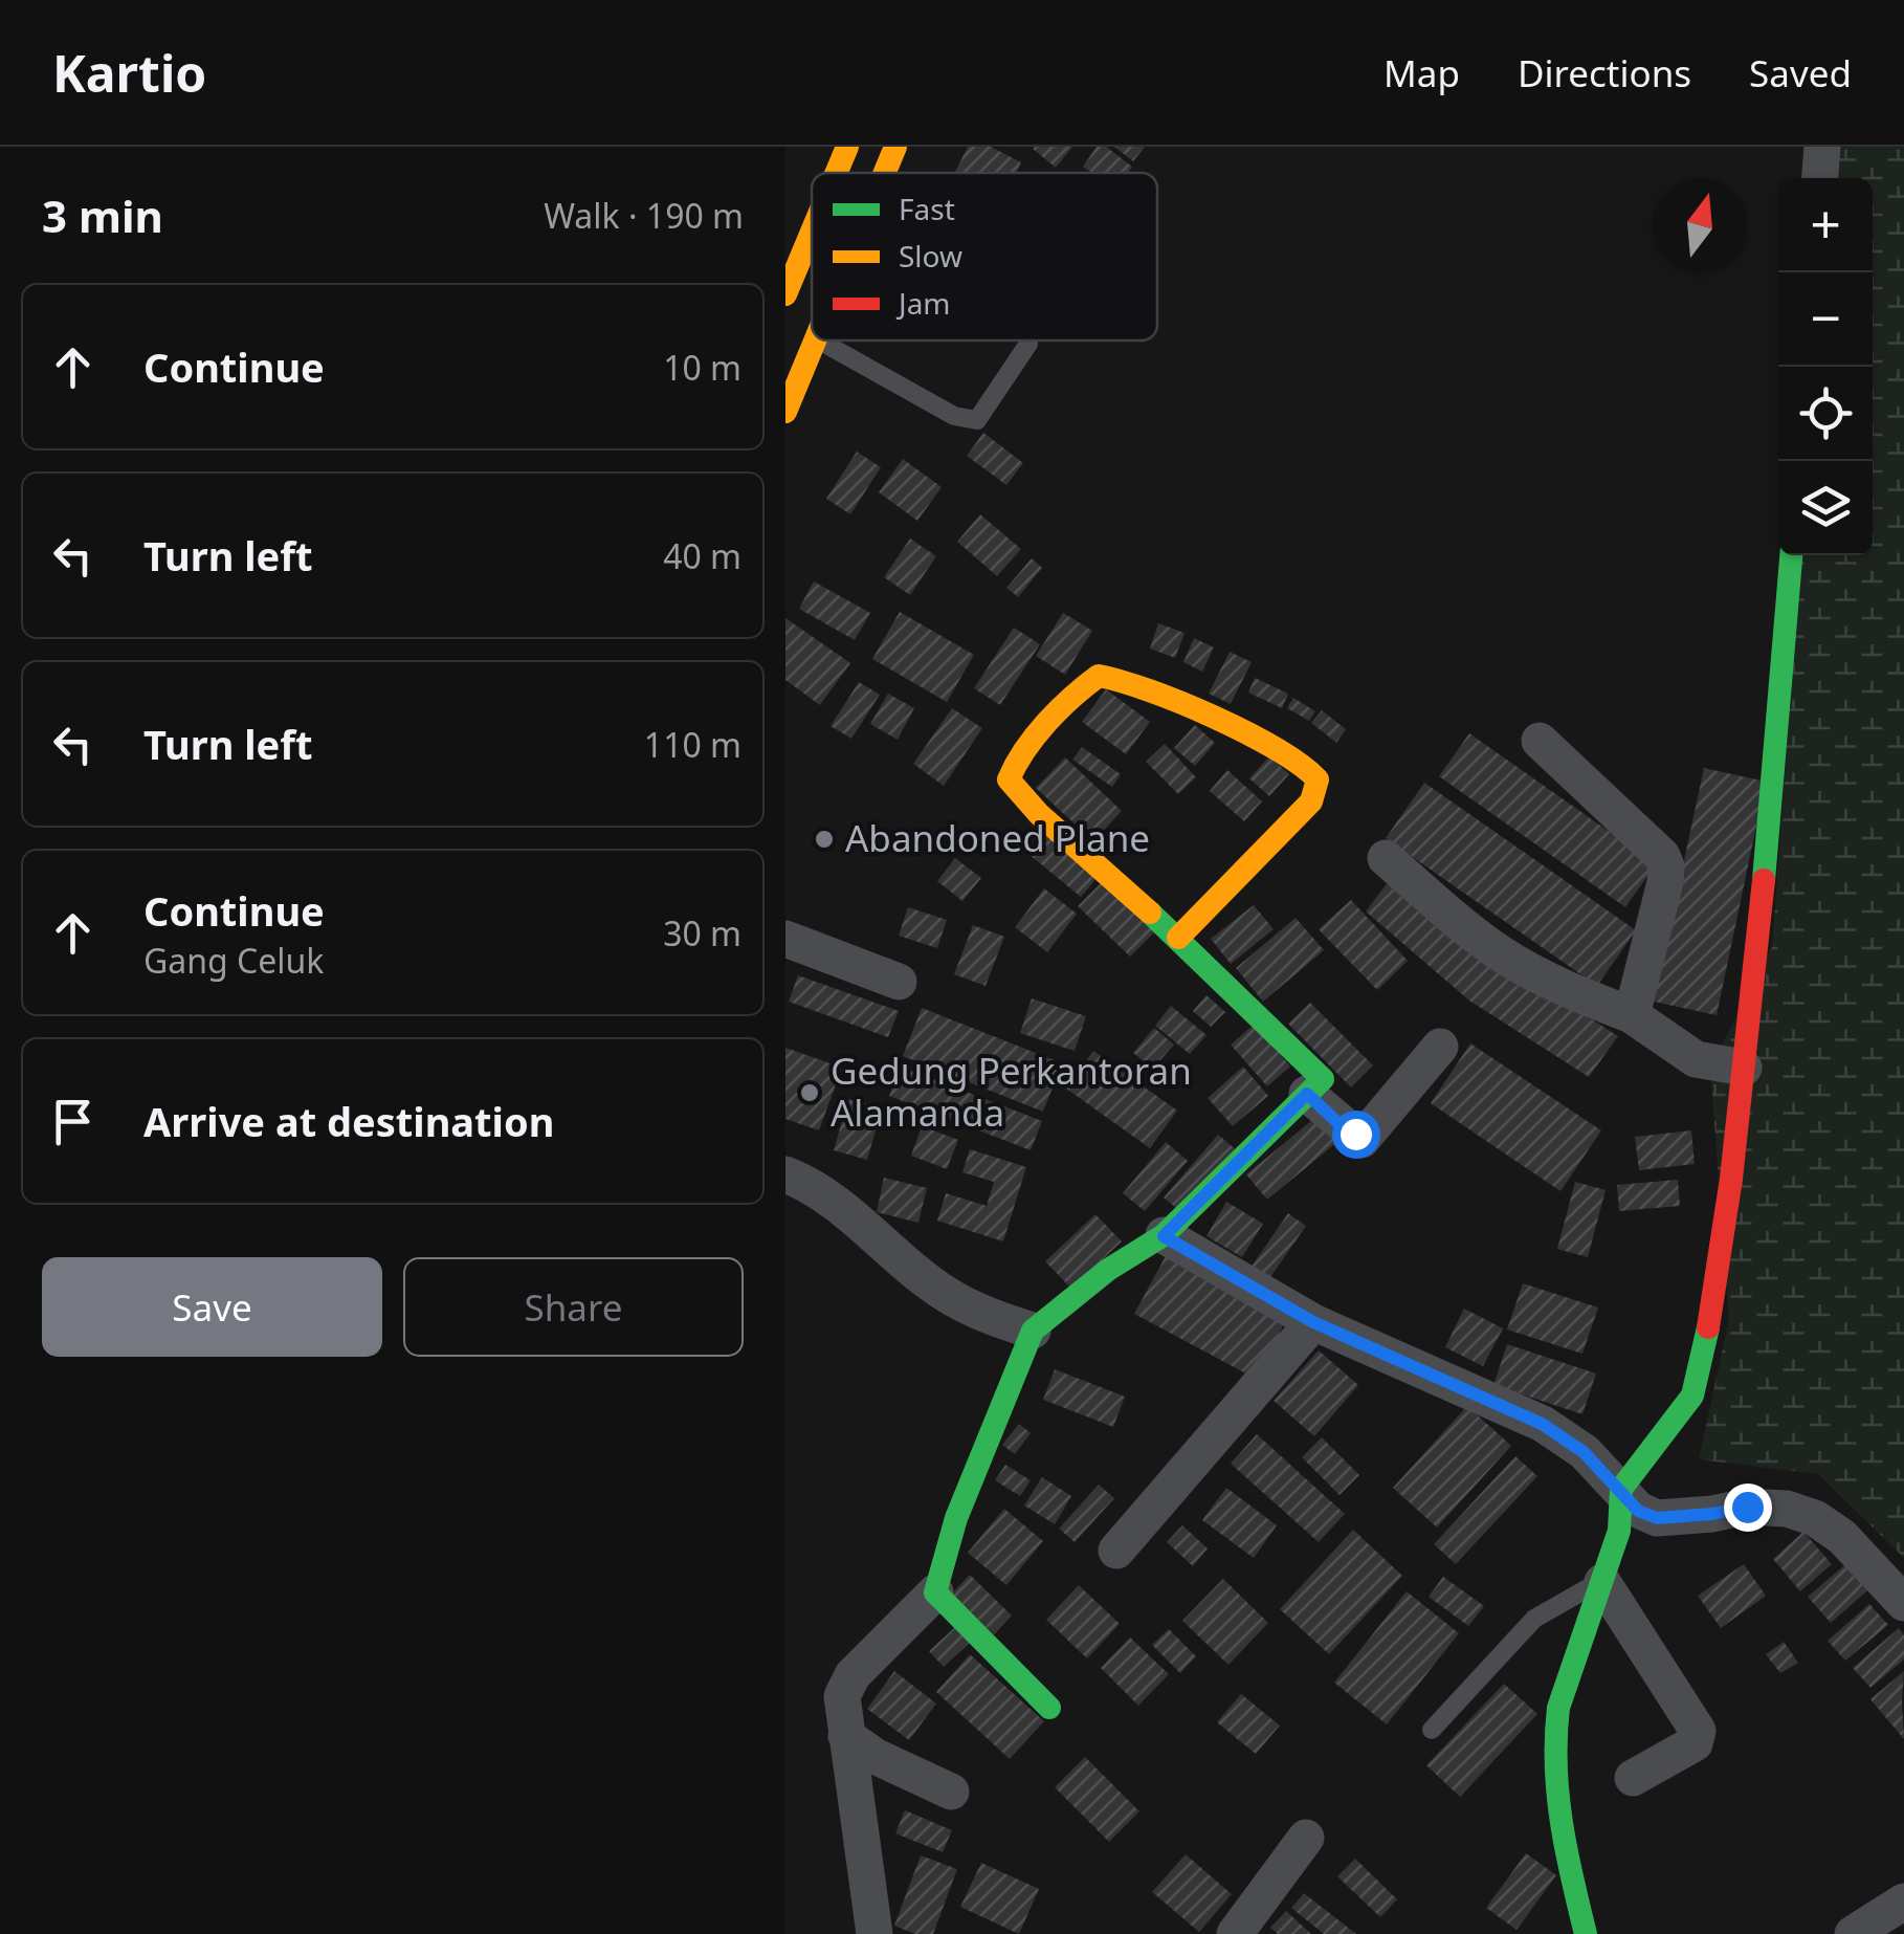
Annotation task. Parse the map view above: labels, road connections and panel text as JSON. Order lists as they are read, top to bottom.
{
  "places": ["Abandoned Plane", "Gedung Perkantoran Alamanda"],
  "legend": ["Fast", "Slow", "Jam"],
  "north": "top",
  "page": {
    "header": "Kartio",
    "nav": ["Map", "Directions", "Saved"],
    "heading": ["3 min", "Walk · 190 m"],
    "map_buttons": ["+", "−"],
    "list": [
      ["Continue", "10 m"],
      ["Turn left", "40 m"],
      ["Turn left", "110 m"],
      ["Continue", "Gang Celuk", "30 m"],
      "Arrive at destination"
    ],
    "buttons": ["Save", "Share"]
  }
}
